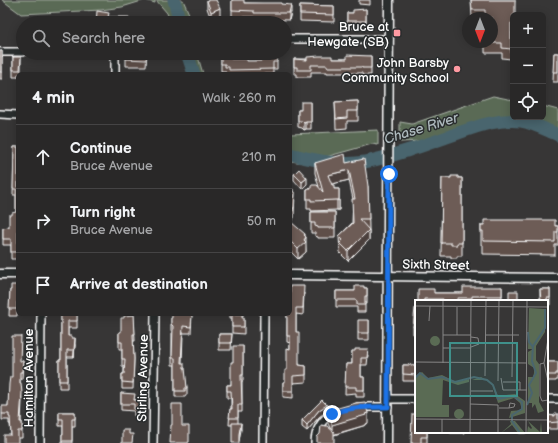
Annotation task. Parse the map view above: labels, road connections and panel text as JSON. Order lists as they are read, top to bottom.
{
  "streets": {
    "street": ["Sixth Street", "Hamilton Avenue", "Stirling Avenue"]
  },
  "water": ["Chase River"],
  "places": {
    "transit": ["Bruce at Hewgate (SB)"],
    "other": ["John Barsby Community School"]
  },
  "north": "bottom",
  "page": {
    "map_buttons": ["+", "−"],
    "search": "Search here",
    "heading": ["4 min", "Walk · 260 m"],
    "list": [
      ["Continue", "Bruce Avenue", "210 m"],
      ["Turn right", "Bruce Avenue", "50 m"],
      "Arrive at destination"
    ]
  }
}
